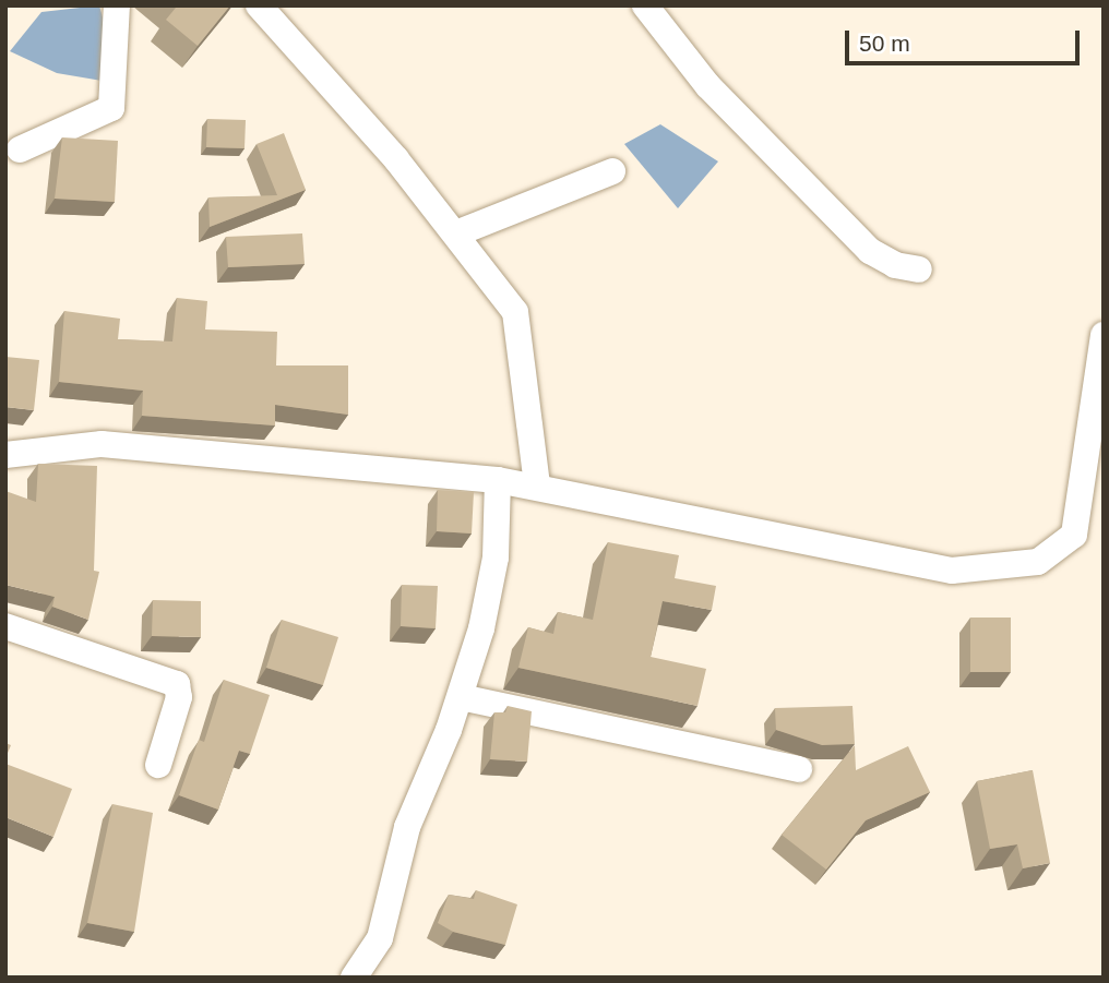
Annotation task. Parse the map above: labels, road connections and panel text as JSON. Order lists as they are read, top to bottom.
{
  "scale_bar": "50 m"
}
